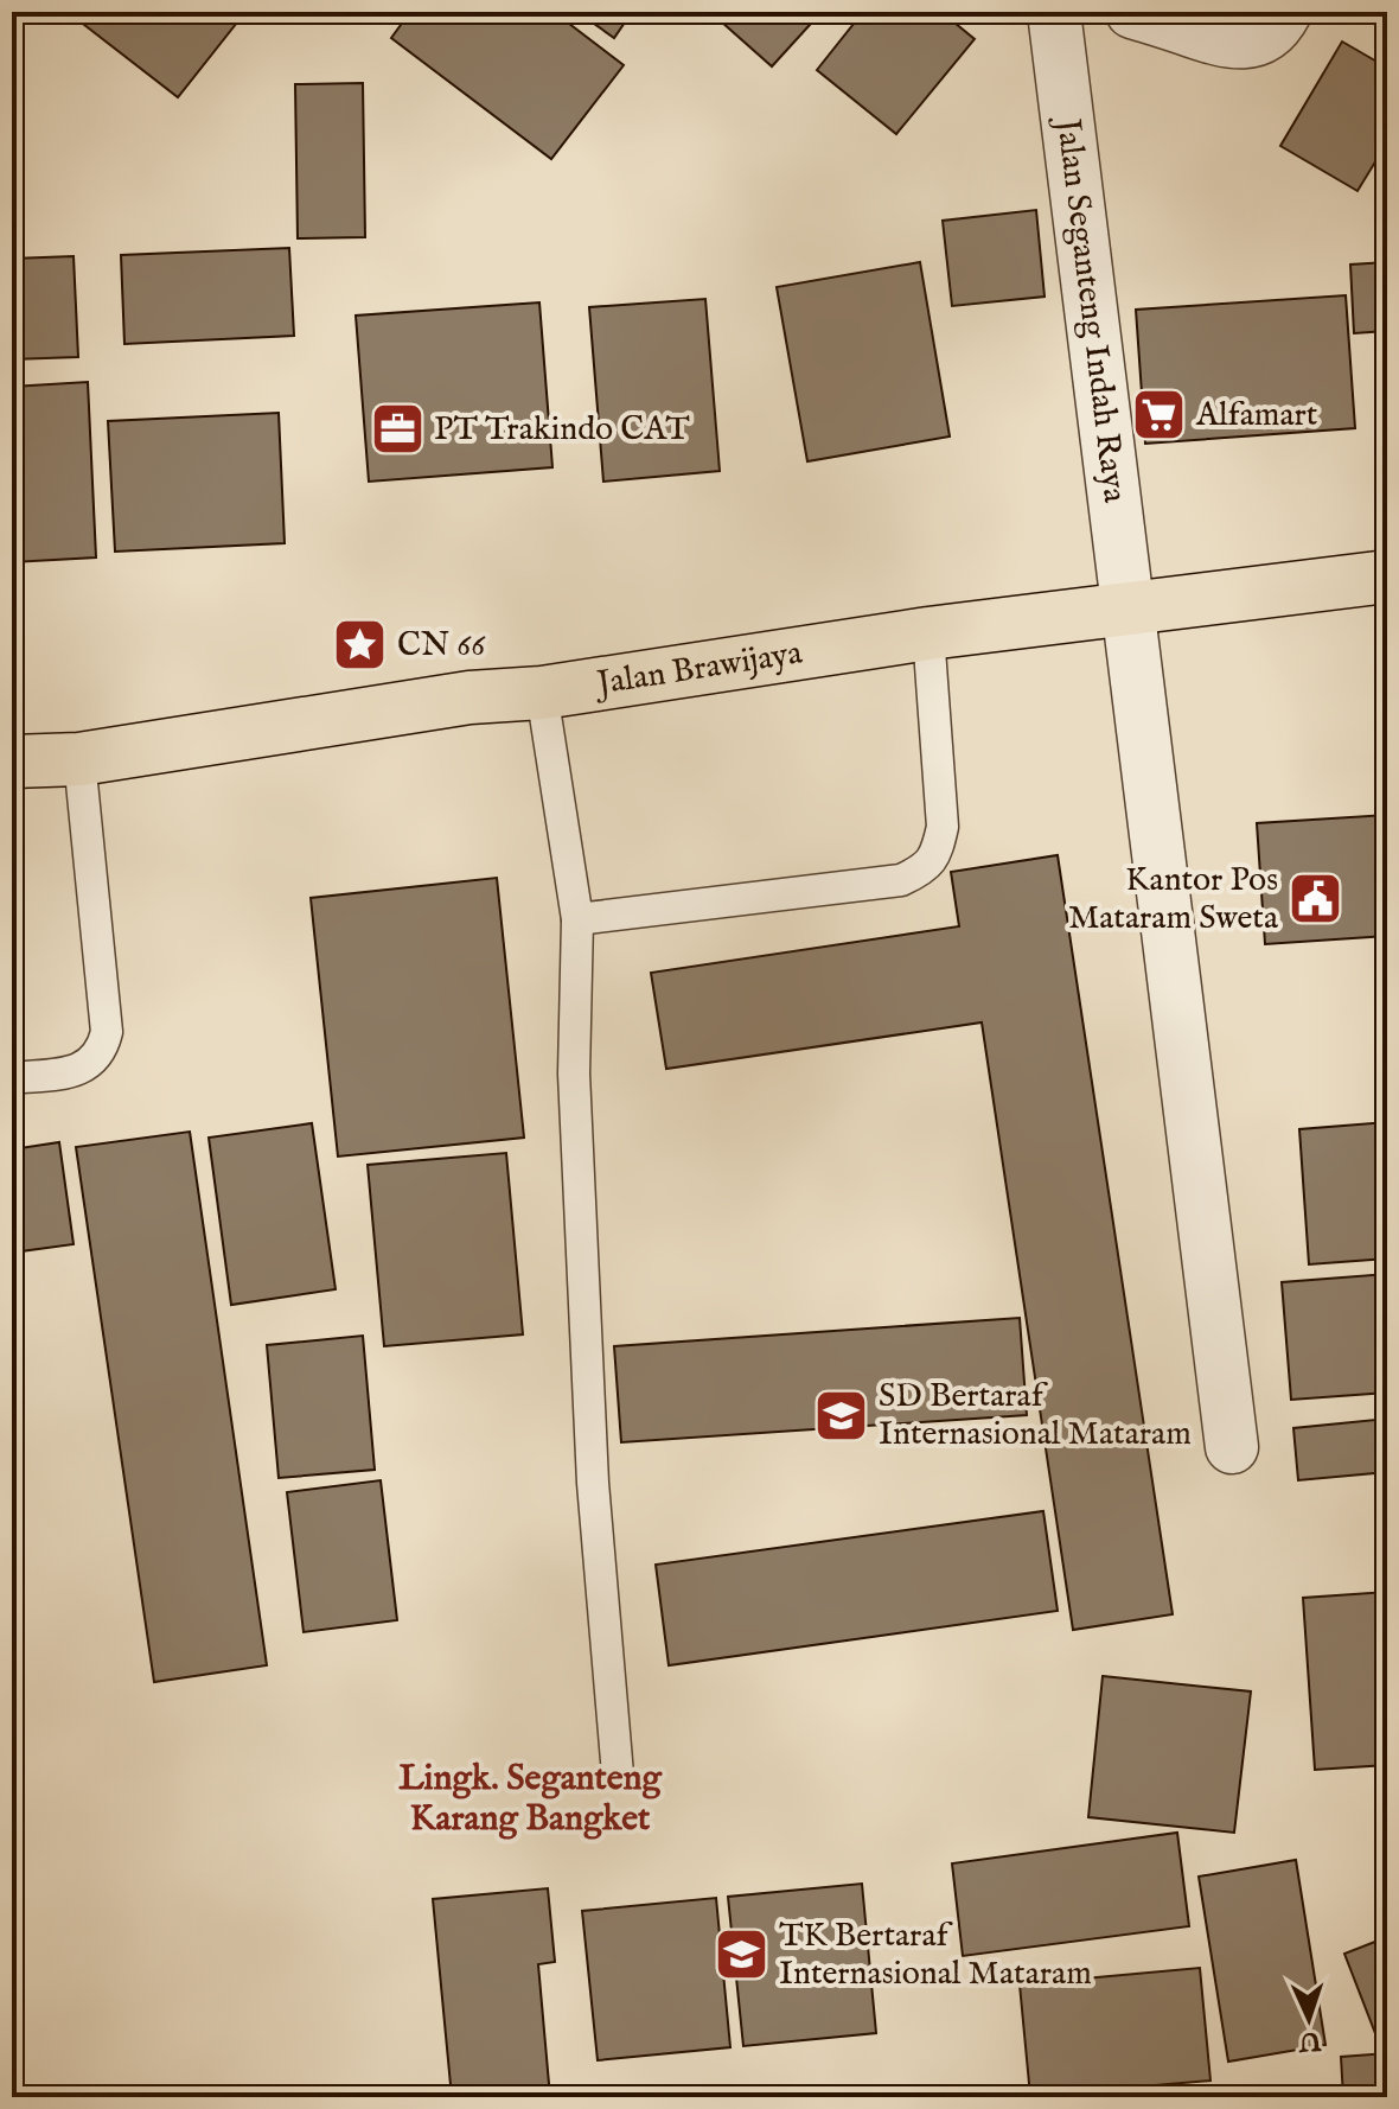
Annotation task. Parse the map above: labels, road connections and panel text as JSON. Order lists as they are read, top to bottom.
{
  "streets": {
    "main road": ["Jalan Brawijaya"],
    "street": ["Jalan Seganteng Indah Raya"]
  },
  "crossings": [
    ["Jalan Seganteng Indah Raya", "Jalan Brawijaya"]
  ],
  "districts": ["Lingk. Seganteng Karang Bangket"],
  "places": {
    "supermarket": ["Alfamart"],
    "office": ["PT Trakindo CAT"],
    "place": ["CN 66"],
    "public building": ["Kantor Pos Mataram Sweta"],
    "school or university": ["SD Bertaraf Internasional Mataram", "TK Bertaraf Internasional Mataram"]
  },
  "north": "bottom"
}
